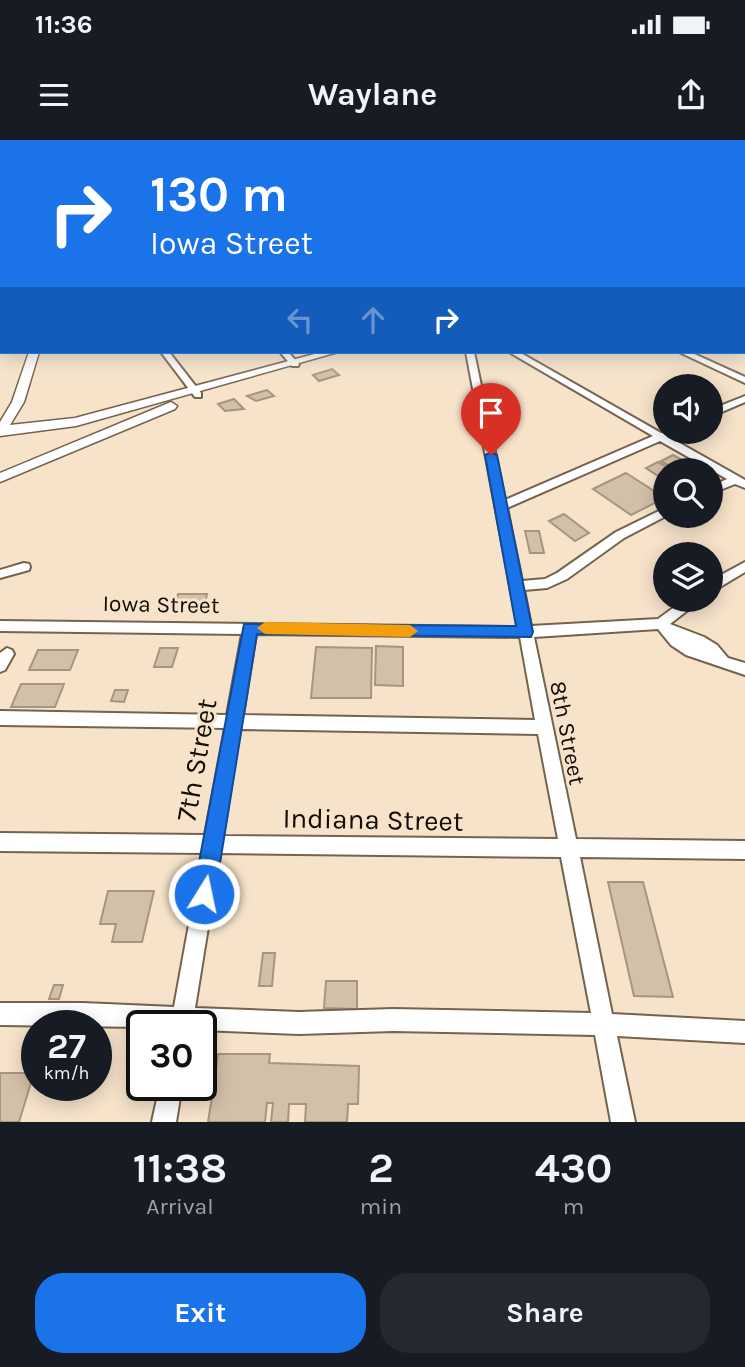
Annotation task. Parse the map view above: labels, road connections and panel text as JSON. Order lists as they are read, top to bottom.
{
  "streets": {
    "street": [
      "Iowa Street",
      "8th Street",
      "7th Street",
      "Indiana Street"
    ]
  },
  "crossings": [
    ["Iowa Street", "8th Street"],
    ["Iowa Street", "7th Street"],
    ["8th Street", "Indiana Street"],
    ["7th Street", "Indiana Street"]
  ],
  "page": {
    "status": "11:36",
    "header": "Waylane",
    "turn": ["130 m", "Iowa Street"],
    "speed": "27 km/h",
    "limit": "30",
    "eta": [
      "11:38",
      "Arrival",
      "2",
      "min",
      "430",
      "m"
    ],
    "buttons": ["Exit", "Share"]
  }
}
